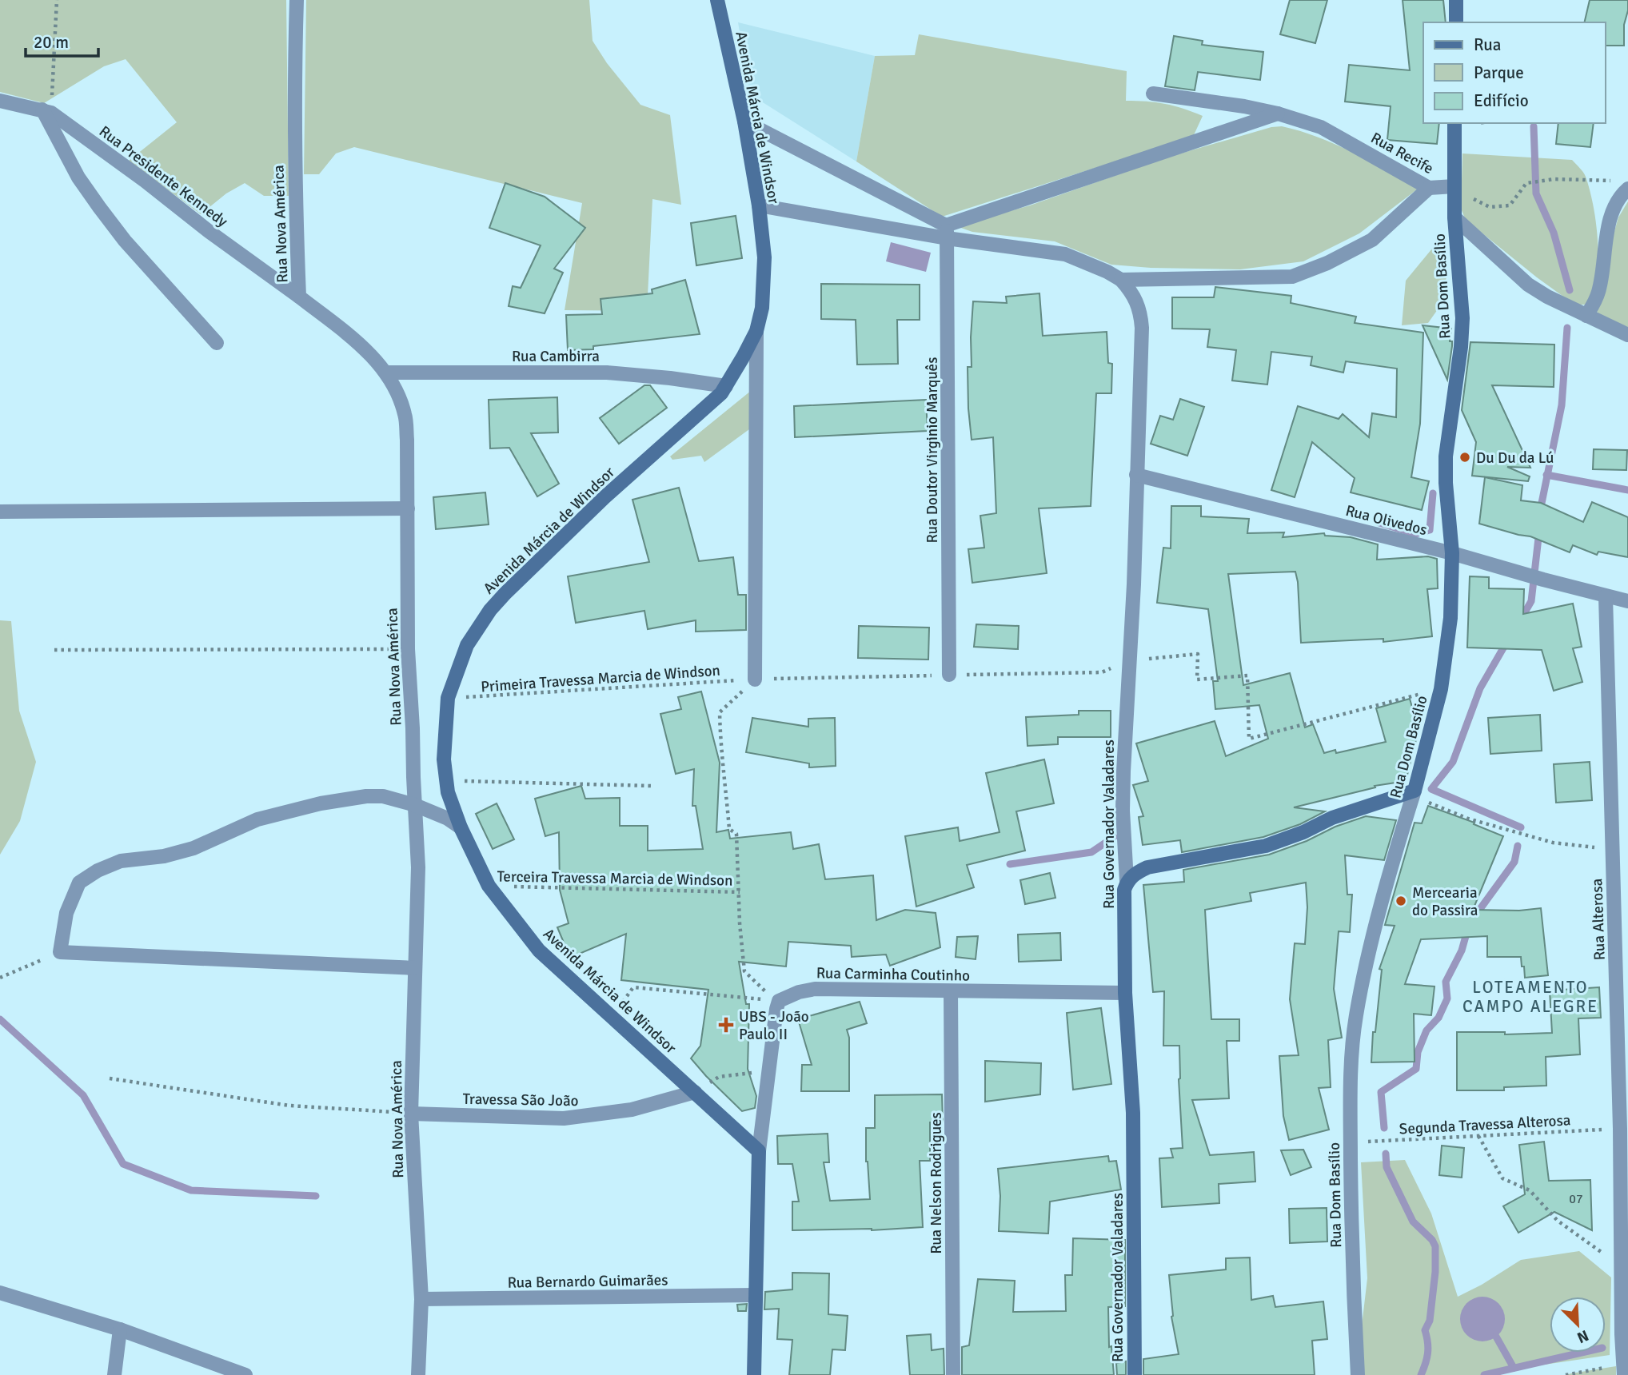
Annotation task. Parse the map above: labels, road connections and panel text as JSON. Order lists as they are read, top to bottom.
{
  "streets": {
    "street": [
      "Avenida Márcia de Windsor",
      "Rua Recife",
      "Rua Presidente Kennedy",
      "Rua Nova América",
      "Rua Dom Basílio",
      "Rua Cambirra",
      "Rua Doutor Virginio Marquês",
      "Rua Olivedos",
      "Rua Governador Valadares",
      "Rua Alterosa",
      "Rua Carminha Coutinho",
      "Travessa São João",
      "Rua Nelson Rodrigues",
      "Rua Bernardo Guimarães"
    ],
    "path": ["Primeira Travessa Marcia de Windson", "Terceira Travessa Marcia de Windson", "Segunda Travessa Alterosa"]
  },
  "crossings": [
    ["Avenida Márcia de Windsor", "Rua Cambirra"],
    ["Avenida Márcia de Windsor", "Primeira Travessa Marcia de Windson"],
    ["Avenida Márcia de Windsor", "Terceira Travessa Marcia de Windson"],
    ["Avenida Márcia de Windsor", "Travessa São João"],
    ["Rua Recife", "Rua Dom Basílio"],
    ["Rua Presidente Kennedy", "Rua Nova América"],
    ["Rua Nova América", "Rua Cambirra"],
    ["Rua Nova América", "Travessa São João"],
    ["Rua Nova América", "Rua Bernardo Guimarães"],
    ["Rua Dom Basílio", "Rua Olivedos"],
    ["Rua Dom Basílio", "Segunda Travessa Alterosa"],
    ["Rua Olivedos", "Rua Governador Valadares"],
    ["Rua Olivedos", "Rua Alterosa"],
    ["Rua Governador Valadares", "Rua Carminha Coutinho"],
    ["Rua Alterosa", "Segunda Travessa Alterosa"],
    ["Rua Carminha Coutinho", "Rua Nelson Rodrigues"]
  ],
  "districts": ["LOTEAMENTO CAMPO ALEGRE"],
  "places": {
    "other": ["Du Du da Lú", "Mercearia do Passira"],
    "health": ["UBS - João Paulo II"]
  },
  "house_numbers": ["07"],
  "legend": ["Rua", "Parque", "Edifício"],
  "scale_bar": "20 m",
  "north": "bottom right"
}
